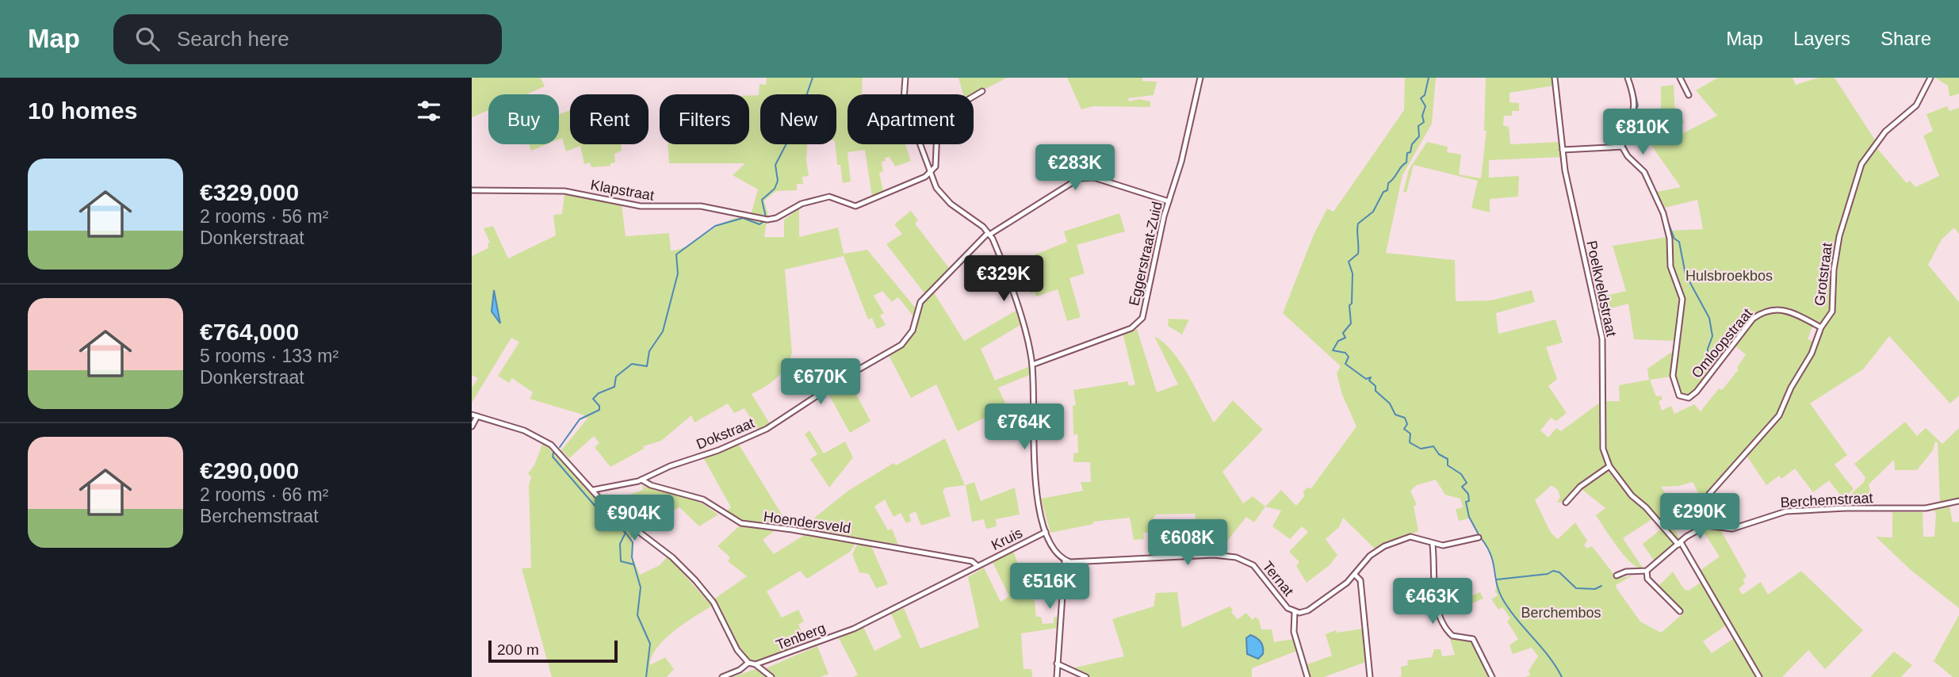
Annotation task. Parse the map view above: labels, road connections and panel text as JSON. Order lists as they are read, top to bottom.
{
  "streets": {
    "street": [
      "Klapstraat",
      "Eggerstraat-Zuid",
      "Grotstraat",
      "Poelkveldstraat",
      "Omloopstraat",
      "Dokstraat",
      "Berchemstraat",
      "Hoendersveld",
      "Kruis",
      "Ternat",
      "Tenberg"
    ]
  },
  "crossings": [
    ["Eggerstraat-Zuid", "Dokstraat"],
    ["Grotstraat", "Omloopstraat"],
    ["Grotstraat", "Berchemstraat"],
    ["Dokstraat", "Hoendersveld"],
    ["Hoendersveld", "Kruis"],
    ["Hoendersveld", "Tenberg"],
    ["Kruis", "Tenberg"]
  ],
  "parks": ["Hulsbroekbos", "Berchembos"],
  "scale_bar": "200 m",
  "page": {
    "header": "Map",
    "search": "Search here",
    "nav": ["Map", "Layers", "Share"],
    "heading": "10 homes",
    "chip": [
      "Buy",
      "Rent",
      "Filters",
      "New",
      "Apartment"
    ],
    "price": [
      "€810K",
      "€283K",
      "€329K",
      "€670K",
      "€764K",
      "€290K",
      "€904K",
      "€608K",
      "€516K",
      "€463K"
    ],
    "list": [
      {
        "name": "€329,000",
        "note": "2 rooms · 56 m² · Donkerstraat"
      },
      {
        "name": "€764,000",
        "note": "5 rooms · 133 m² · Donkerstraat"
      },
      {
        "name": "€290,000",
        "note": "2 rooms · 66 m² · Berchemstraat"
      }
    ],
    "scale": "200 m"
  }
}
